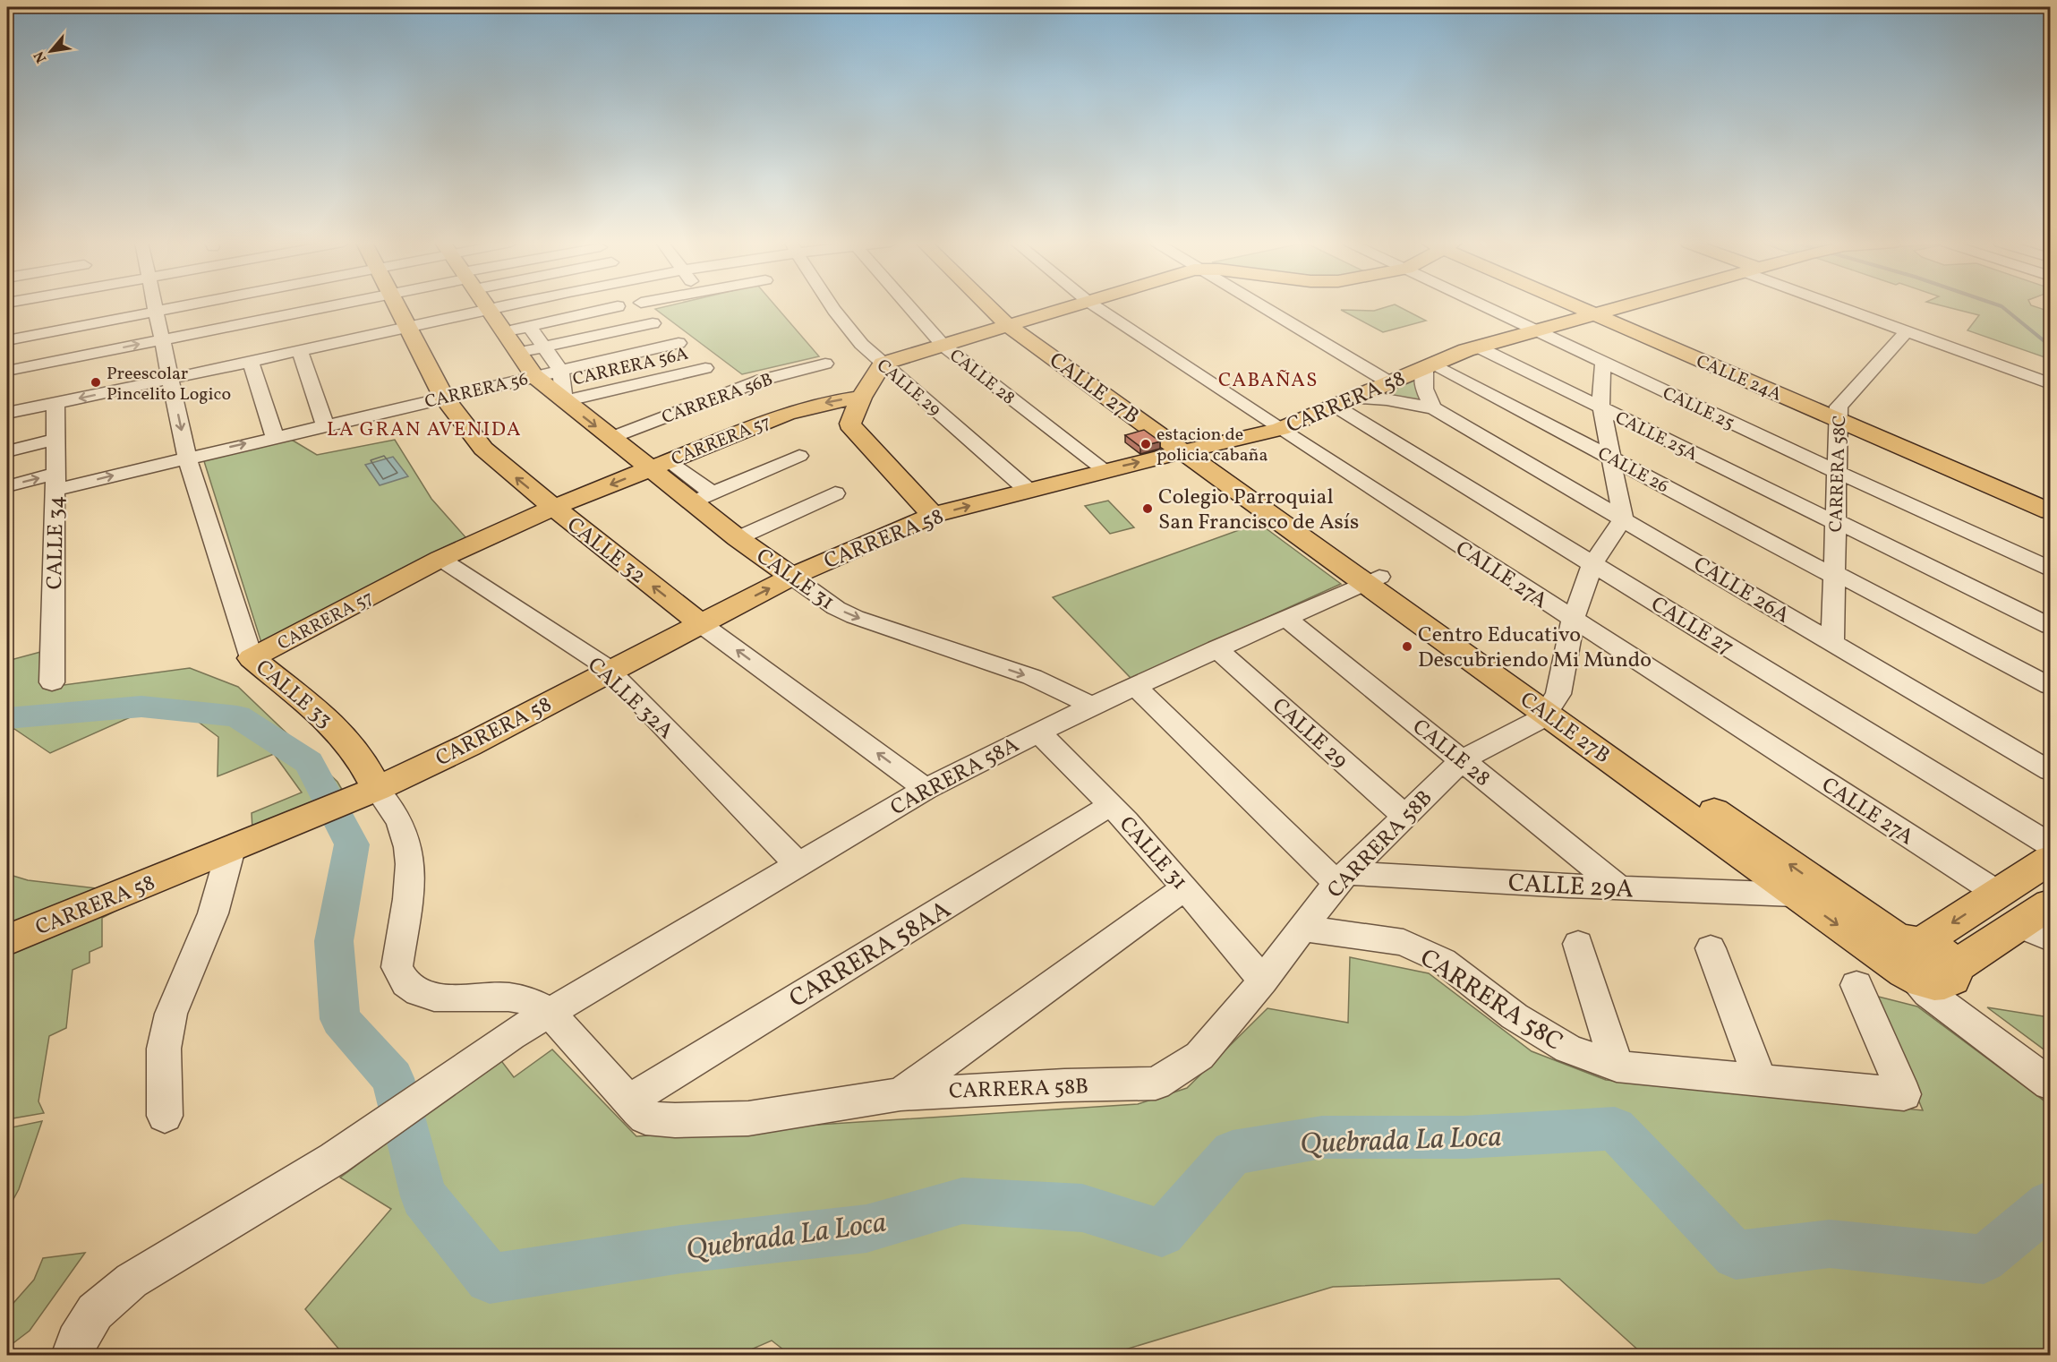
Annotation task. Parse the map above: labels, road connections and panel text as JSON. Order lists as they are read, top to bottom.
{
  "streets": {
    "main road": [
      "CALLE 24A",
      "CALLE 27B",
      "CARRERA 58",
      "CARRERA 57",
      "CALLE 32",
      "CALLE 31",
      "CALLE 33"
    ],
    "street": [
      "CARRERA 56A",
      "CALLE 28",
      "CALLE 29",
      "CARRERA 56",
      "CARRERA 56B",
      "CALLE 25",
      "CALLE 25A",
      "CALLE 26",
      "CARRERA 58C",
      "CALLE 34",
      "CALLE 27A",
      "CALLE 26A",
      "CALLE 27",
      "CALLE 32A",
      "CARRERA 58A",
      "CARRERA 58B",
      "CALLE 29A",
      "CARRERA 58AA"
    ]
  },
  "crossings": [
    ["CARRERA 56A", "CALLE 31"],
    ["CALLE 28", "CARRERA 58"],
    ["CALLE 28", "CARRERA 58A"],
    ["CALLE 28", "CARRERA 58B"],
    ["CALLE 28", "CALLE 29A"],
    ["CALLE 24A", "CARRERA 58"],
    ["CALLE 24A", "CARRERA 58C"],
    ["CALLE 29", "CARRERA 58"],
    ["CALLE 29", "CARRERA 58A"],
    ["CALLE 29", "CARRERA 58B"],
    ["CALLE 27B", "CARRERA 58"],
    ["CALLE 27B", "CARRERA 58A"],
    ["CALLE 27B", "CARRERA 58B"],
    ["CALLE 27B", "CALLE 29A"],
    ["CARRERA 56", "CALLE 34"],
    ["CARRERA 56", "CALLE 32"],
    ["CARRERA 56", "CALLE 31"],
    ["CARRERA 56", "CALLE 33"],
    ["CARRERA 56B", "CALLE 31"],
    ["CARRERA 58", "CALLE 25"],
    ["CARRERA 58", "CALLE 25A"],
    ["CARRERA 58", "CALLE 26"],
    ["CARRERA 58", "CALLE 32"],
    ["CARRERA 58", "CALLE 27A"],
    ["CARRERA 58", "CALLE 31"],
    ["CARRERA 58", "CALLE 26A"],
    ["CARRERA 58", "CALLE 27"],
    ["CARRERA 58", "CALLE 33"],
    ["CARRERA 58", "CALLE 32A"],
    ["CALLE 25", "CARRERA 58C"],
    ["CALLE 25A", "CARRERA 58C"],
    ["CARRERA 57", "CALLE 32"],
    ["CARRERA 57", "CALLE 31"],
    ["CARRERA 57", "CALLE 33"],
    ["CARRERA 57", "CALLE 32A"],
    ["CALLE 26", "CARRERA 58C"],
    ["CARRERA 58C", "CALLE 26A"],
    ["CARRERA 58C", "CARRERA 58B"],
    ["CALLE 32", "CARRERA 58A"],
    ["CALLE 31", "CARRERA 58A"],
    ["CALLE 31", "CARRERA 58B"],
    ["CALLE 31", "CARRERA 58AA"],
    ["CALLE 26A", "CALLE 27"],
    ["CALLE 33", "CARRERA 58A"],
    ["CALLE 33", "CARRERA 58B"],
    ["CALLE 32A", "CARRERA 58A"],
    ["CARRERA 58A", "CARRERA 58B"],
    ["CARRERA 58B", "CALLE 29A"],
    ["CARRERA 58B", "CARRERA 58AA"]
  ],
  "one_way": ["CARRERA 57", "CALLE 32", "CALLE 31"],
  "districts": ["CABAÑAS", "LA GRAN AVENIDA"],
  "water": ["Quebrada La Loca"],
  "places": [
    "Preescolar Pincelito Logico",
    "estacion de policia cabaña",
    "Colegio Parroquial San Francisco de Asís",
    "Centro Educativo Descubriendo Mi Mundo"
  ],
  "north": "bottom left"
}
